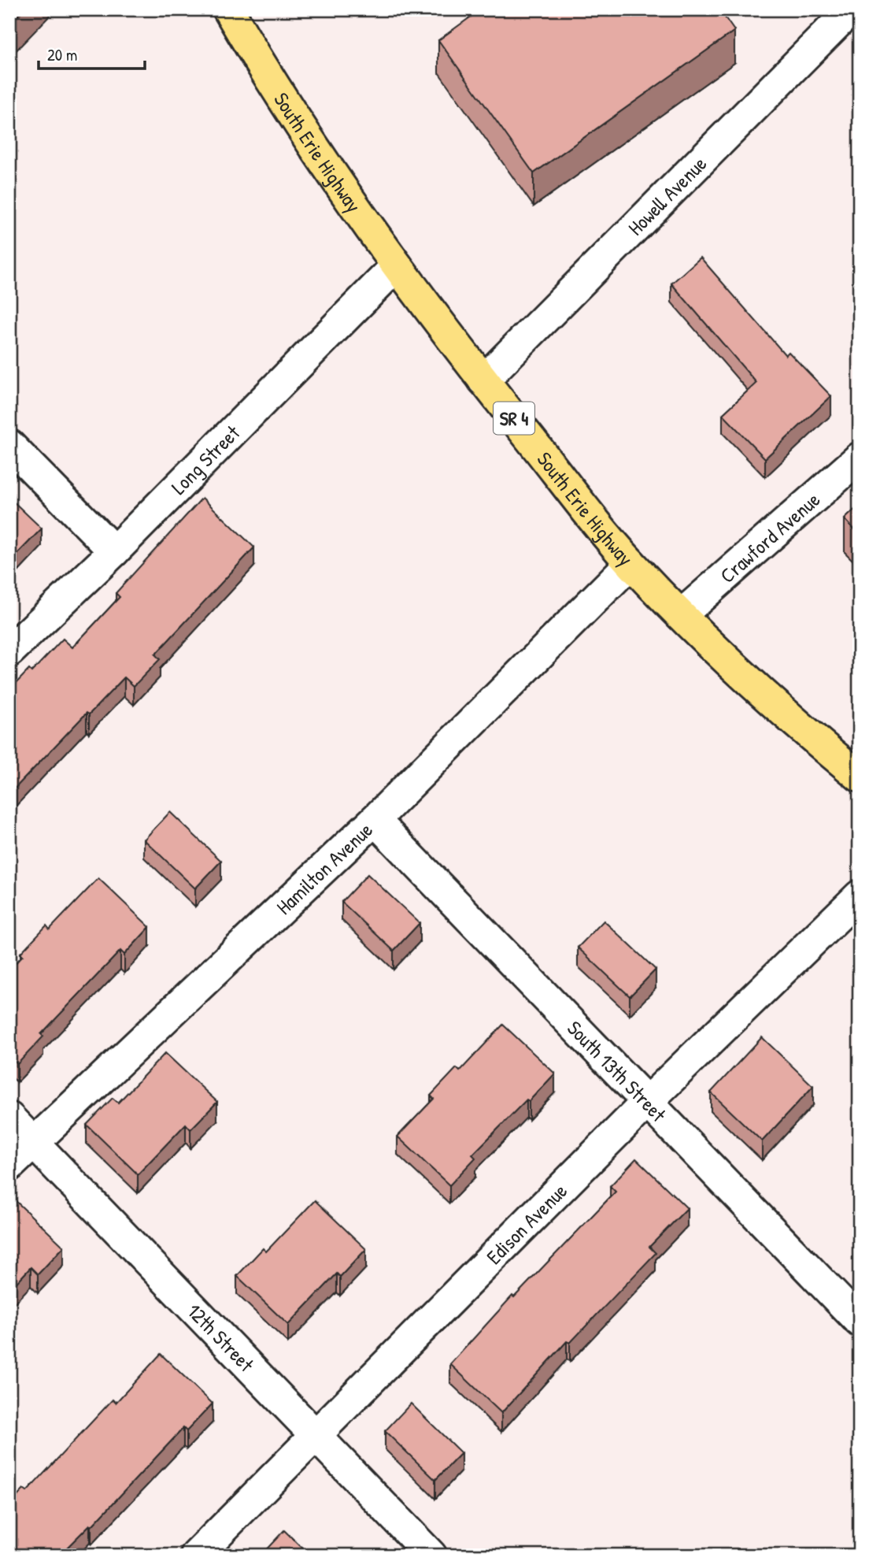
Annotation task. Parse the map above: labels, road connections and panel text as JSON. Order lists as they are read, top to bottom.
{
  "streets": {
    "main road": ["South Erie Highway", "SR 4"],
    "street": [
      "Howell Avenue",
      "Long Street",
      "Crawford Avenue",
      "Hamilton Avenue",
      "South 13th Street",
      "Edison Avenue",
      "12th Street"
    ]
  },
  "crossings": [
    ["South Erie Highway", "Howell Avenue"],
    ["South Erie Highway", "Long Street"],
    ["South Erie Highway", "Crawford Avenue"],
    ["South Erie Highway", "Hamilton Avenue"],
    ["Hamilton Avenue", "South 13th Street"],
    ["Hamilton Avenue", "12th Street"],
    ["South 13th Street", "Edison Avenue"],
    ["Edison Avenue", "12th Street"]
  ],
  "scale_bar": "20 m"
}
